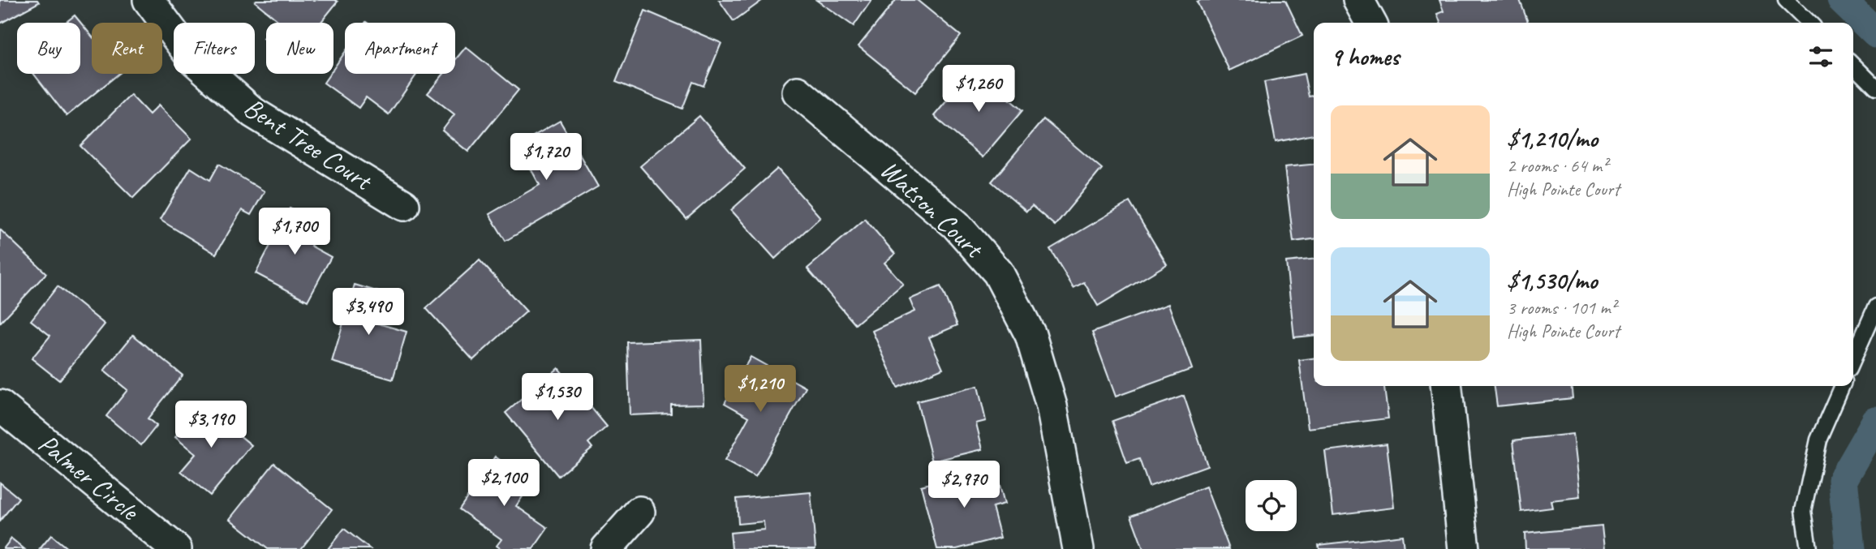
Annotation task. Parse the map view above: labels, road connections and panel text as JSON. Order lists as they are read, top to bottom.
{
  "streets": {
    "street": ["Bent Tree Court", "Watson Court", "Palmer Circle"]
  },
  "page": {
    "chip": [
      "Buy",
      "Rent",
      "Filters",
      "New",
      "Apartment"
    ],
    "heading": "9 homes",
    "price": [
      "$1,260",
      "$1,720",
      "$1,700",
      "$3,490",
      "$1,210",
      "$1,530",
      "$3,190",
      "$2,100",
      "$2,970"
    ],
    "list": [
      {
        "name": "$1,210/mo",
        "note": "2 rooms · 64 m² · High Pointe Court"
      },
      {
        "name": "$1,530/mo",
        "note": "3 rooms · 101 m² · High Pointe Court"
      }
    ]
  }
}
